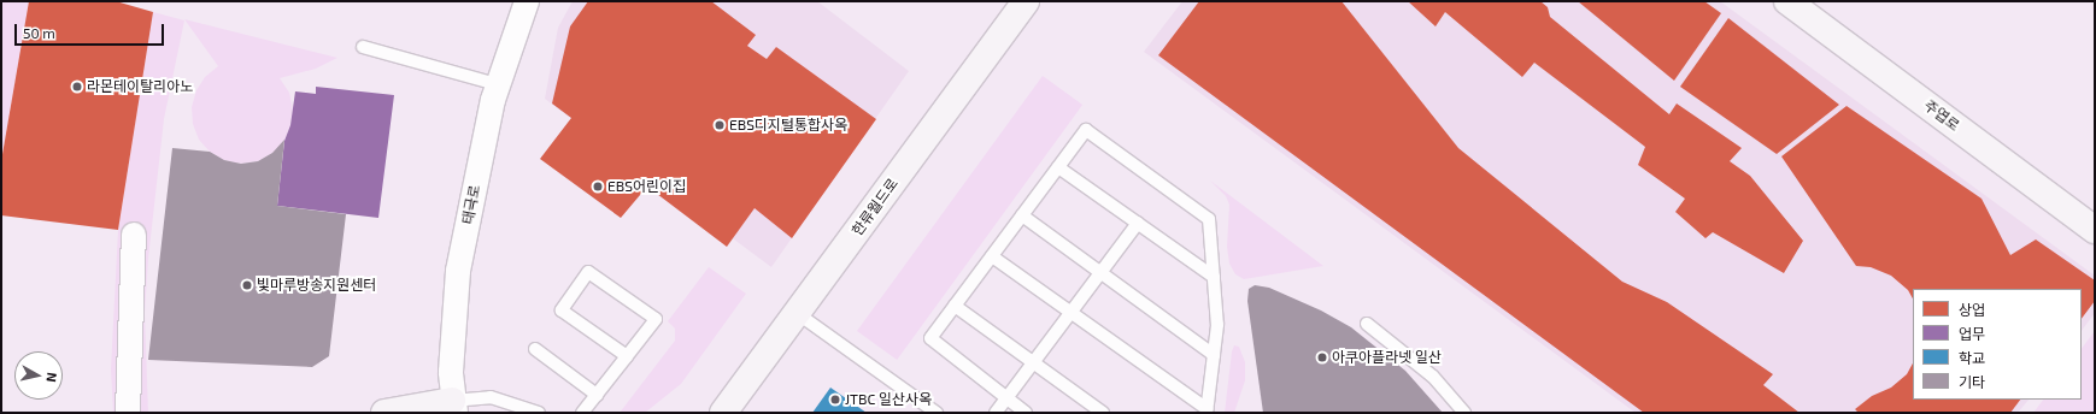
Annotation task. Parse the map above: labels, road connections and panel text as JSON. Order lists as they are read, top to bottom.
{
  "streets": {
    "main road": ["주엽로", "한류월드로"],
    "street": ["태극로"]
  },
  "places": [
    "라몬테이탈리아노",
    "EBS디지털통합사옥",
    "EBS어린이집",
    "빛마루방송지원센터",
    "아쿠아플라넷 일산",
    "JTBC 일산사옥"
  ],
  "legend": [
    "상업",
    "업무",
    "학교",
    "기타"
  ],
  "scale_bar": "50 m",
  "north": "right"
}
